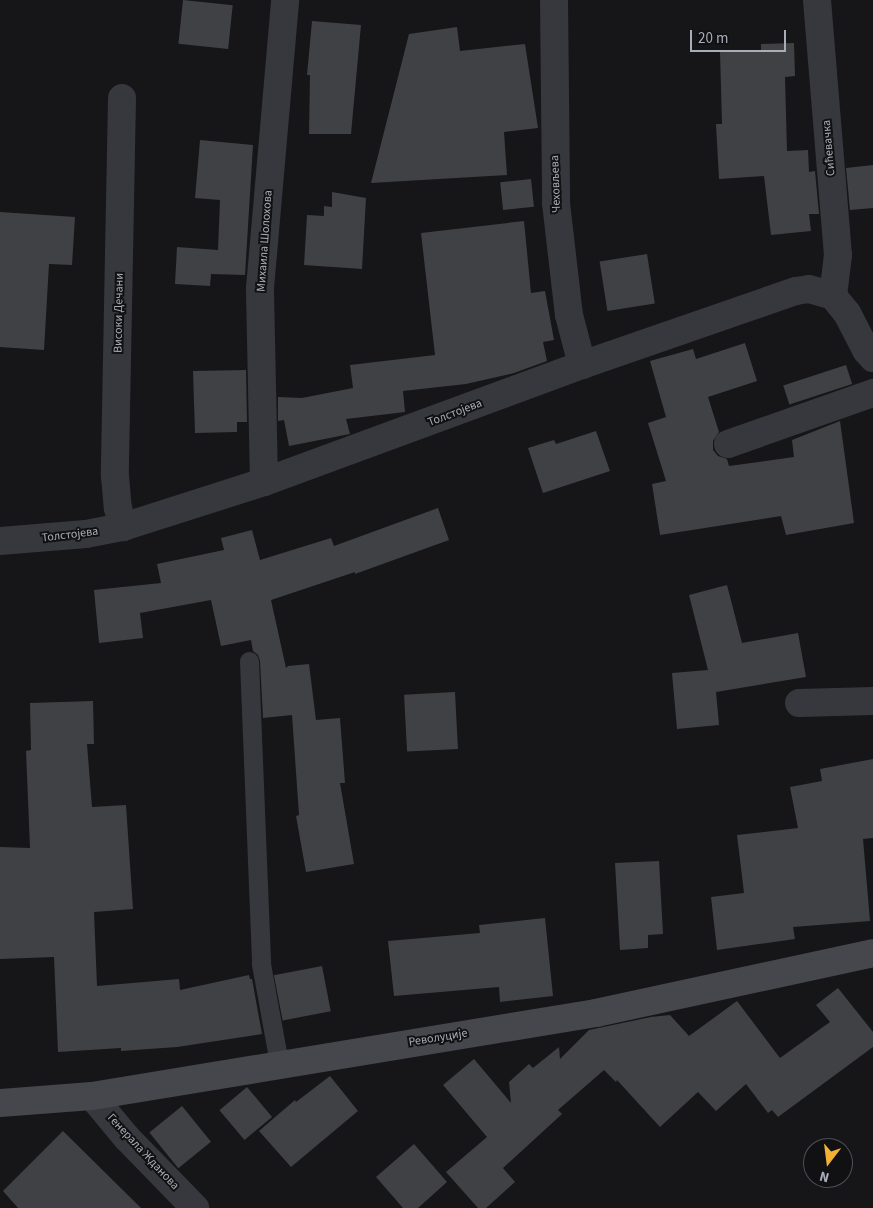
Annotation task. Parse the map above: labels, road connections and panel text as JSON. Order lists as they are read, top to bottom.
{
  "streets": {
    "street": [
      "Сићевачка",
      "Чеховљева",
      "Михаила Шолохова",
      "Високи Дечани",
      "Толстојева",
      "Револуције",
      "Генерала Жданова"
    ]
  },
  "crossings": [
    ["Сићевачка", "Толстојева"],
    ["Чеховљева", "Толстојева"],
    ["Михаила Шолохова", "Толстојева"],
    ["Високи Дечани", "Толстојева"],
    ["Револуције", "Генерала Жданова"]
  ],
  "scale_bar": "20 m",
  "north": "bottom"
}
